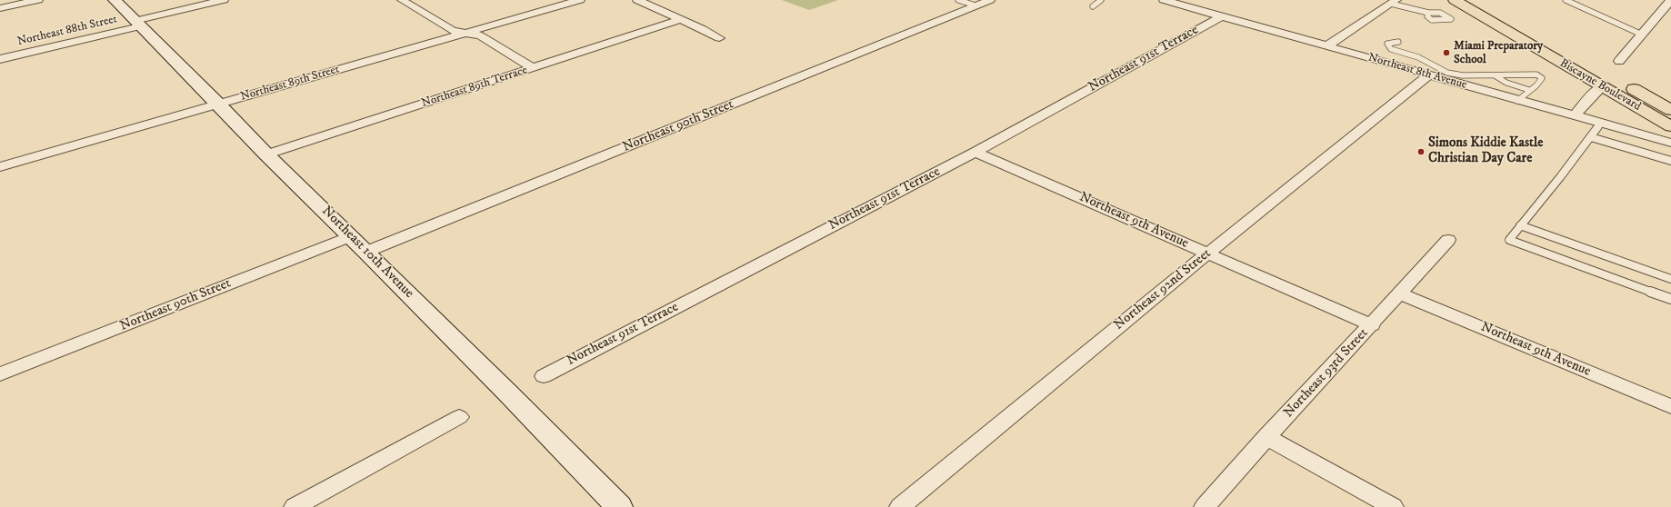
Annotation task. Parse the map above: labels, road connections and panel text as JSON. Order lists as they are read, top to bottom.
{
  "streets": {
    "main road": ["Biscayne Boulevard"],
    "street": [
      "Northeast 88th Street",
      "Northeast 91st Terrace",
      "Northeast 8th Avenue",
      "Northeast 89th Street",
      "Northeast 89th Terrace",
      "Northeast 90th Street",
      "Northeast 9th Avenue",
      "Northeast 10th Avenue",
      "Northeast 92nd Street",
      "Northeast 93rd Street"
    ]
  },
  "crossings": [
    ["Northeast 88th Street", "Northeast 10th Avenue"],
    ["Northeast 91st Terrace", "Northeast 8th Avenue"],
    ["Northeast 91st Terrace", "Northeast 9th Avenue"],
    ["Northeast 8th Avenue", "Northeast 92nd Street"],
    ["Northeast 89th Street", "Northeast 10th Avenue"],
    ["Northeast 89th Terrace", "Northeast 10th Avenue"],
    ["Northeast 90th Street", "Northeast 10th Avenue"],
    ["Northeast 9th Avenue", "Northeast 92nd Street"],
    ["Northeast 9th Avenue", "Northeast 93rd Street"]
  ],
  "places": ["Miami Preparatory School", "Simons Kiddie Kastle Christian Day Care"]
}
